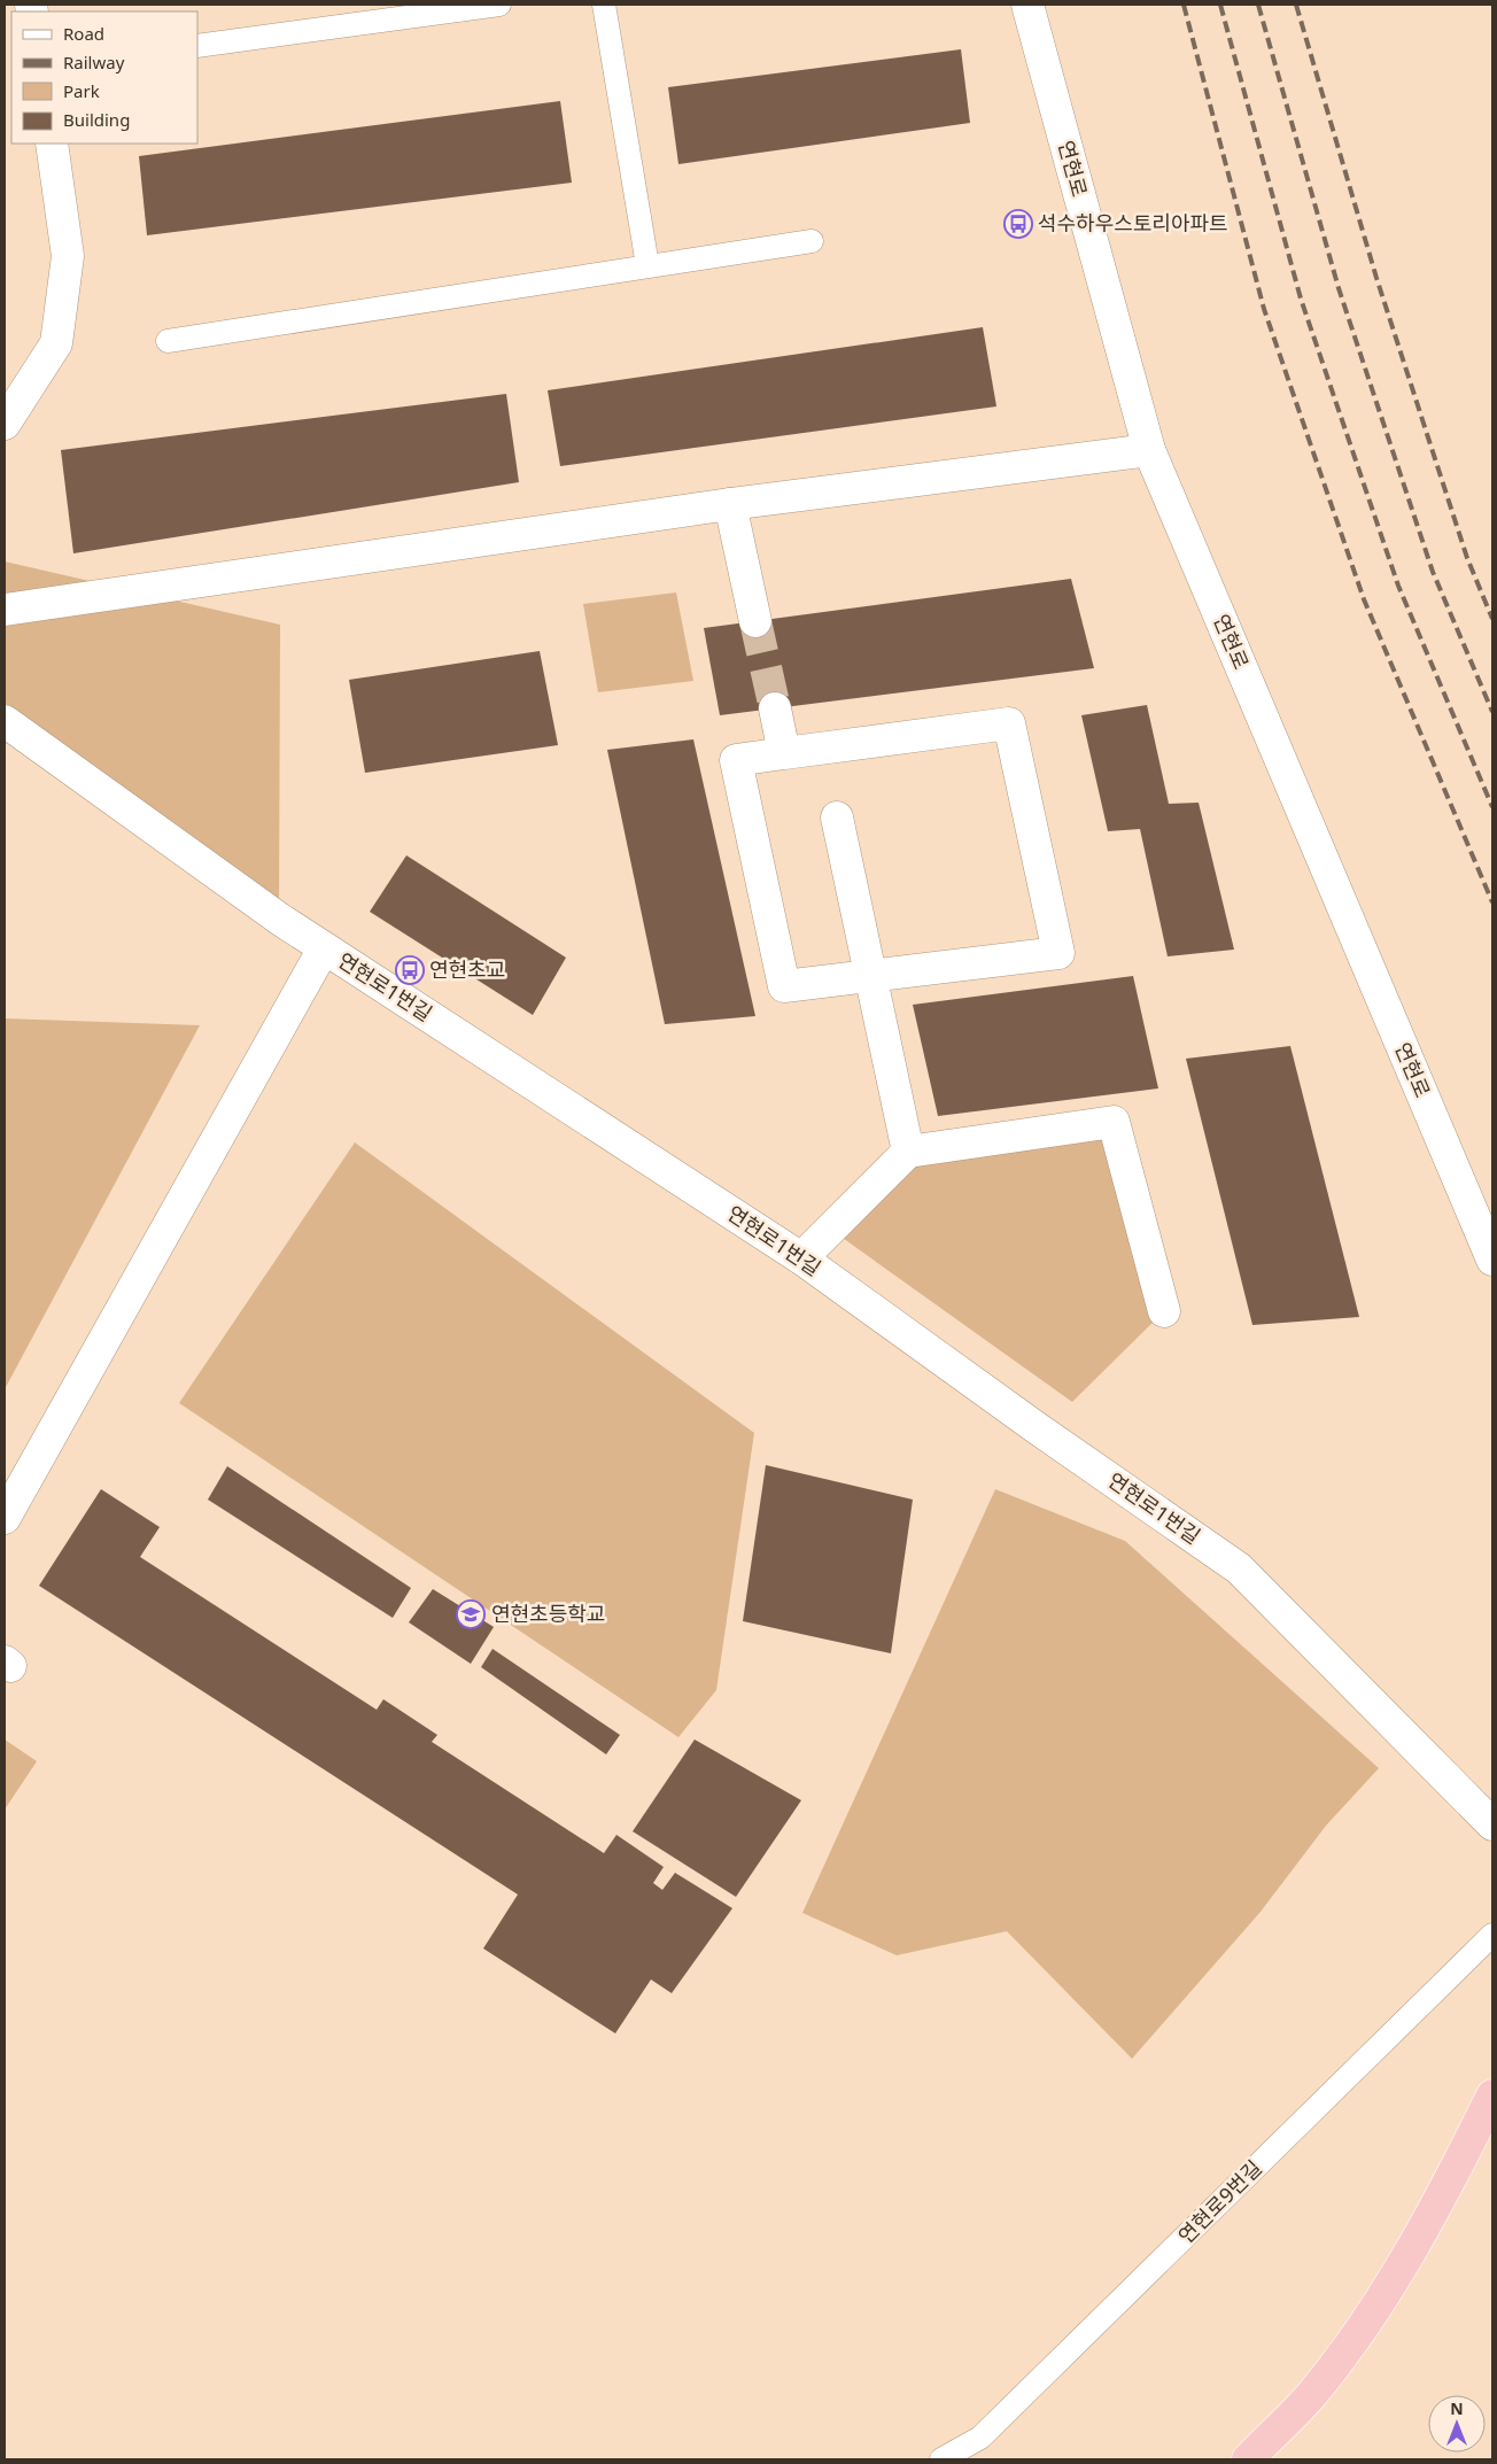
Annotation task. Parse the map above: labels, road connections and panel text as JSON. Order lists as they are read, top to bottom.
{
  "streets": {
    "street": ["연현로", "연현로1번길"],
    "lane": ["연현로9번길"]
  },
  "places": {
    "bus stop": ["석수하우스토리아파트", "연현초교"],
    "school or university": ["연현초등학교"]
  },
  "legend": [
    "Road",
    "Railway",
    "Park",
    "Building"
  ],
  "north": "top"
}
